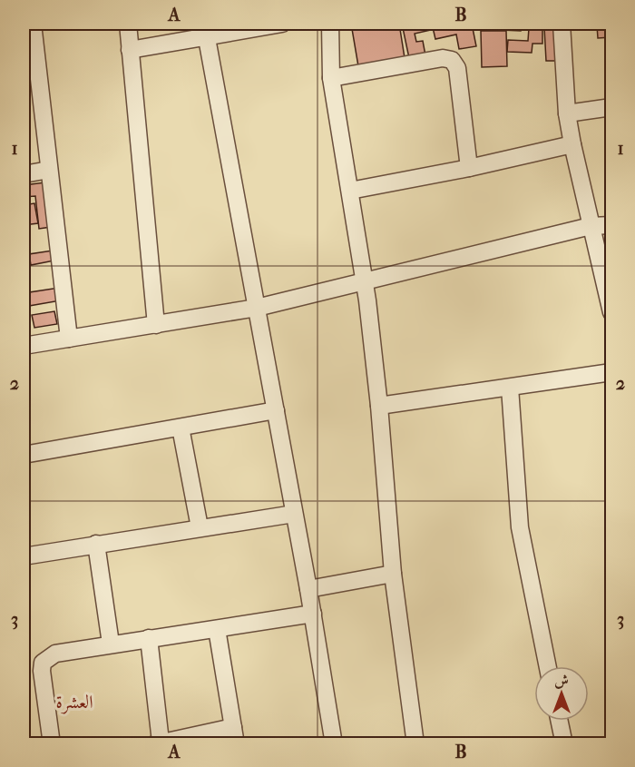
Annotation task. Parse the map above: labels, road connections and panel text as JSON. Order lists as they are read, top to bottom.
{
  "districts": ["العشرة"],
  "north": "top",
  "grid": {
    "columns": ["A", "B"],
    "rows": ["1", "2", "3"]
  }
}
